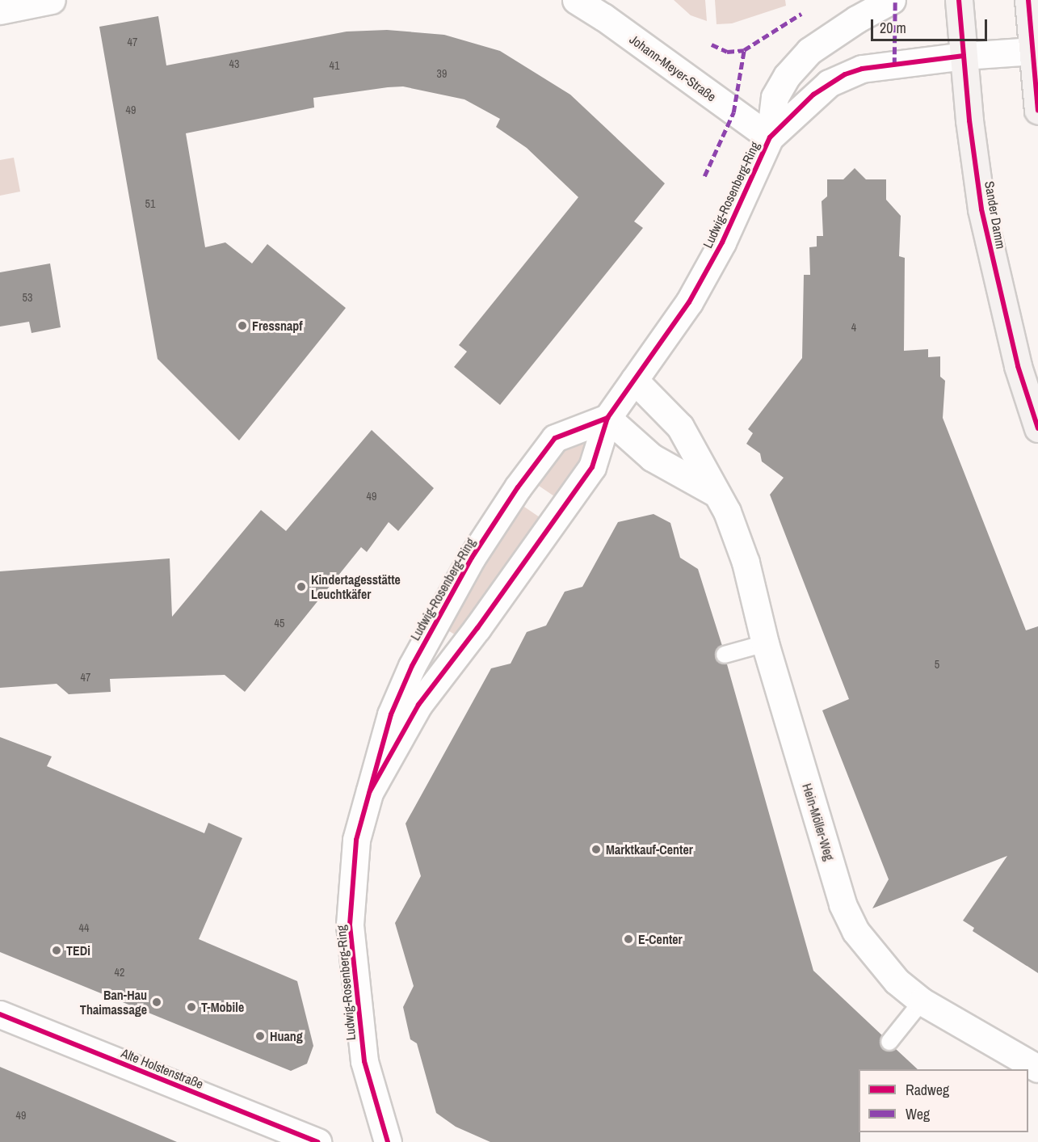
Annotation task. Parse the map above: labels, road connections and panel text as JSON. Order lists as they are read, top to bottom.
{
  "streets": {
    "main road": ["Sander Damm"],
    "street": [
      "Johann-Meyer-Straße",
      "Ludwig-Rosenberg-Ring",
      "Hein-Möller-Weg",
      "Alte Holstenstraße"
    ]
  },
  "crossings": [
    ["Johann-Meyer-Straße", "Ludwig-Rosenberg-Ring"],
    ["Ludwig-Rosenberg-Ring", "Sander Damm"],
    ["Ludwig-Rosenberg-Ring", "Hein-Möller-Weg"]
  ],
  "places": [
    "Fressnapf",
    "Kindertagesstätte Leuchtkäfer",
    "Marktkauf-Center",
    "E-Center",
    "TEDi",
    "Ban-Hau Thaimassage",
    "T-Mobile",
    "Huang"
  ],
  "house_numbers": [
    "47",
    "43",
    "41",
    "39",
    "49",
    "51",
    "53",
    "4",
    "49",
    "45",
    "5",
    "47",
    "44",
    "42",
    "49"
  ],
  "legend": ["Radweg", "Weg"],
  "scale_bar": "20 m"
}
